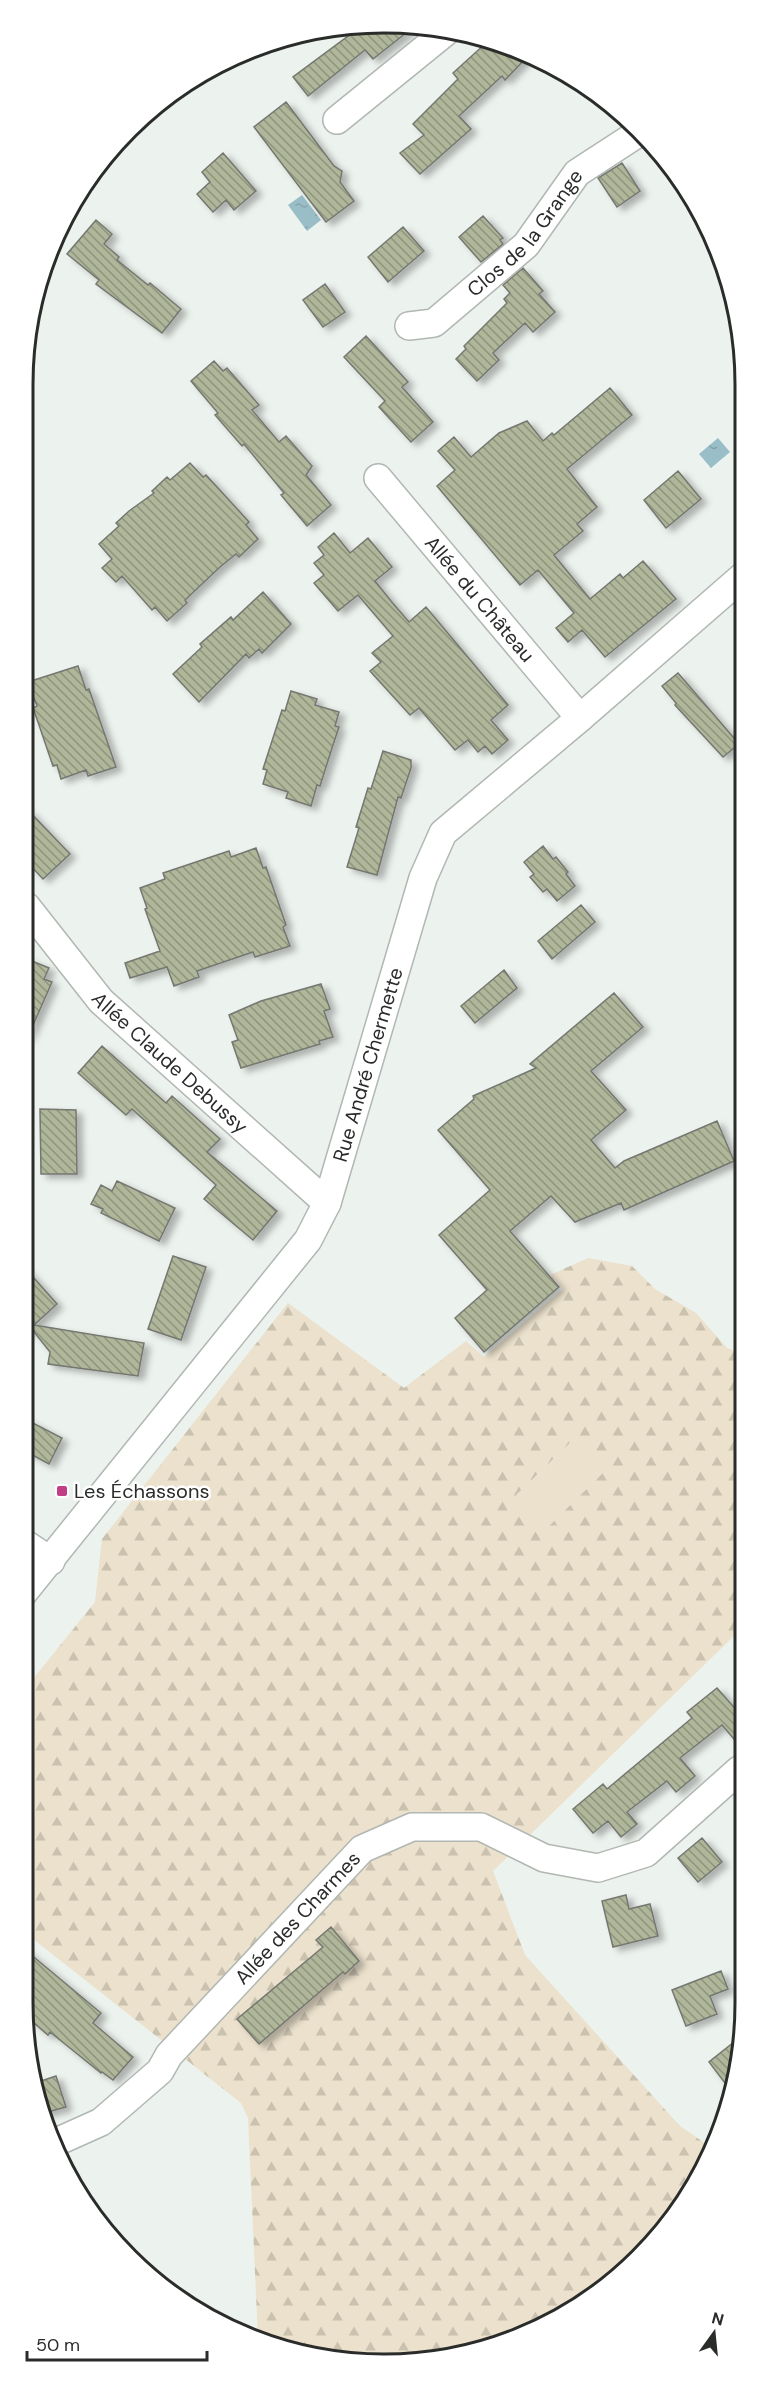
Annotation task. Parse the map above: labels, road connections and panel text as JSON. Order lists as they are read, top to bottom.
{
  "streets": {
    "street": [
      "Clos de la Grange",
      "Allée du Château",
      "Allée Claude Debussy",
      "Rue André Chermette",
      "Allée des Charmes"
    ]
  },
  "crossings": [
    ["Allée du Château", "Rue André Chermette"],
    ["Allée Claude Debussy", "Rue André Chermette"]
  ],
  "places": {
    "transit": ["Les Échassons"]
  },
  "scale_bar": "50 m",
  "north": "top"
}
